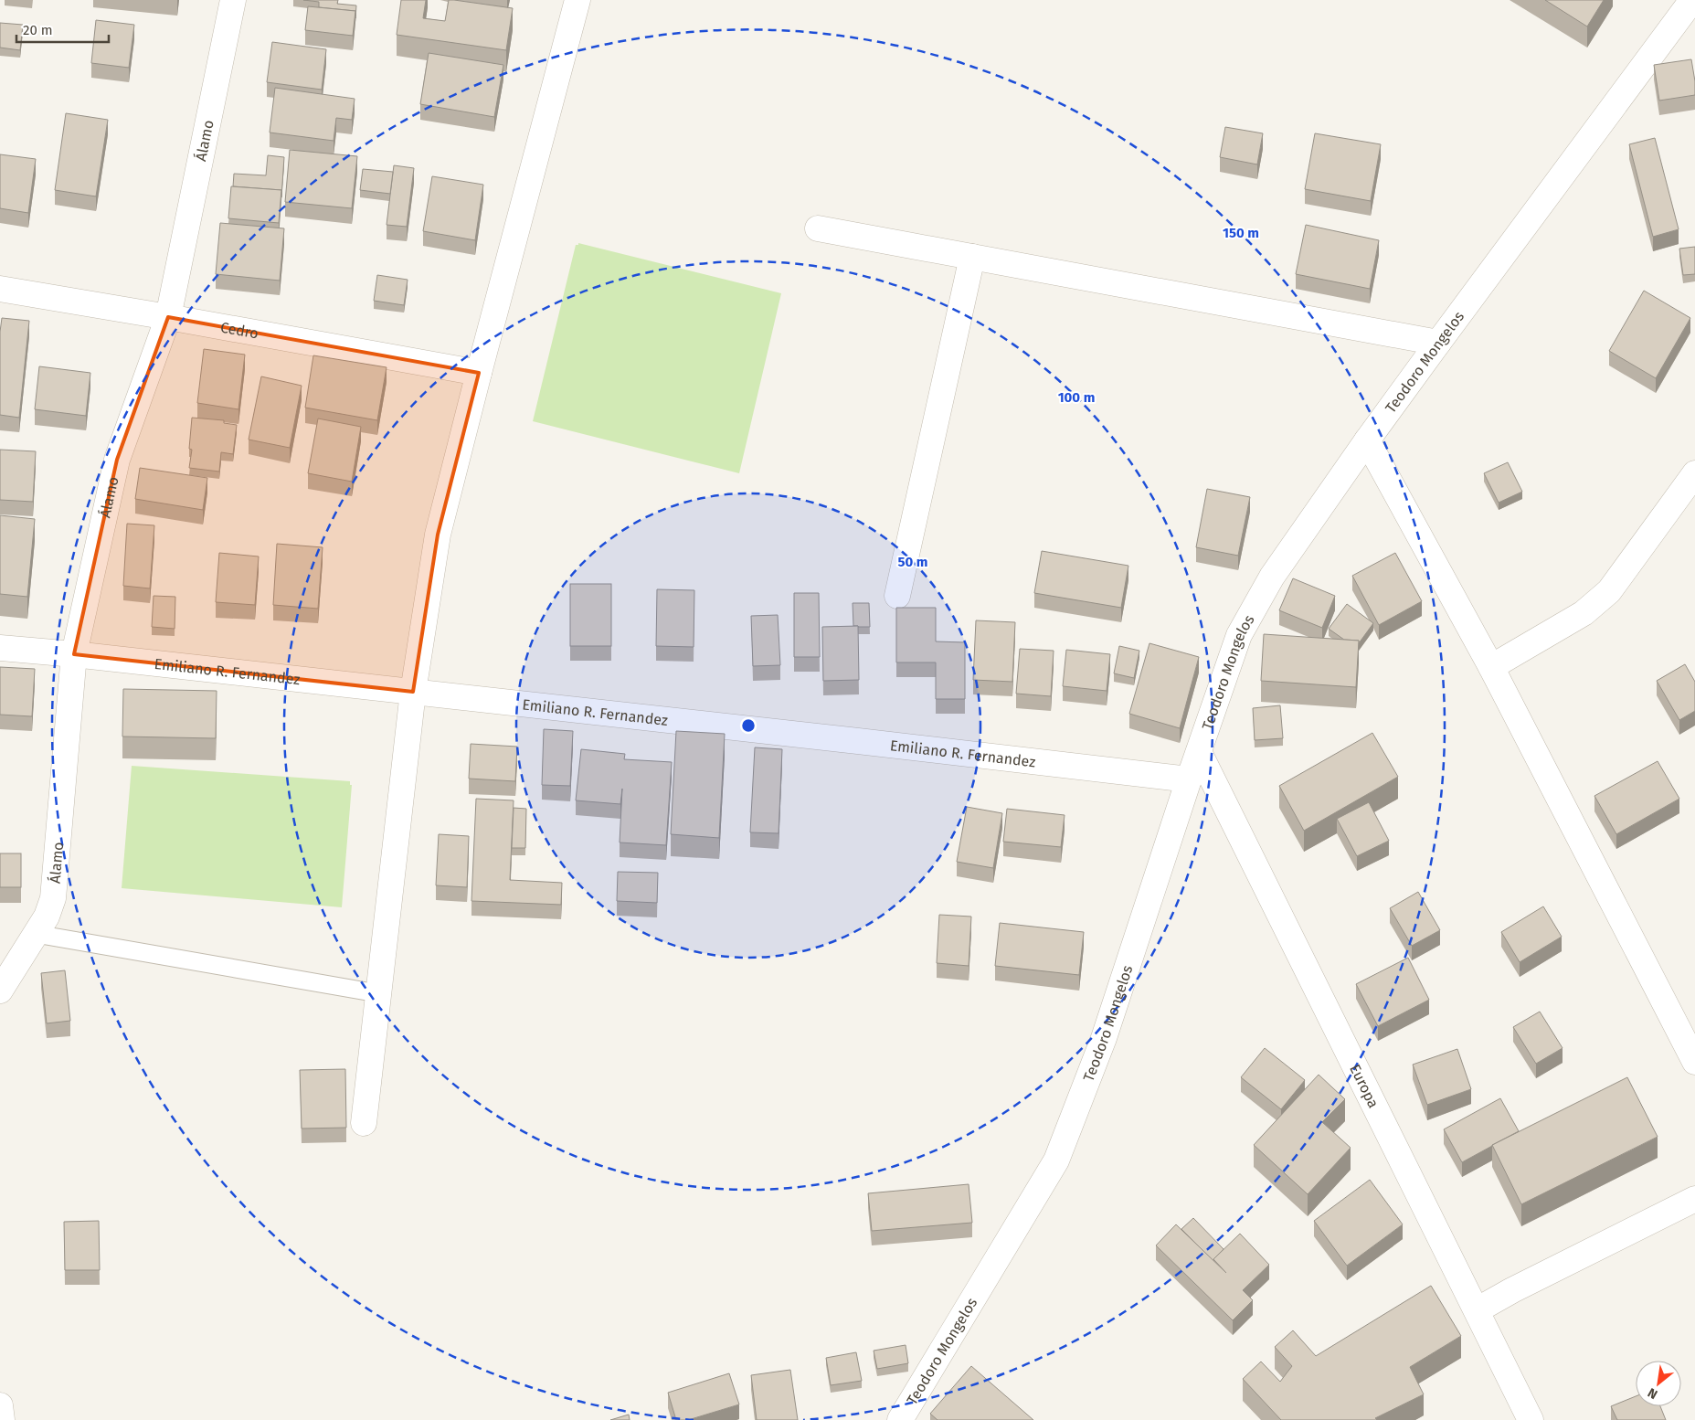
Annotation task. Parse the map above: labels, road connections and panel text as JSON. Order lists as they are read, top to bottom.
{
  "streets": {
    "street": [
      "Álamo",
      "Cedro",
      "Teodoro Mongelos",
      "Emiliano R. Fernandez",
      "Europa"
    ]
  },
  "crossings": [
    ["Álamo", "Cedro"],
    ["Álamo", "Emiliano R. Fernandez"],
    ["Teodoro Mongelos", "Emiliano R. Fernandez"],
    ["Teodoro Mongelos", "Europa"]
  ],
  "scale_bar": "20 m",
  "north": "bottom left",
  "rings": ["150 m", "100 m", "50 m"]
}
